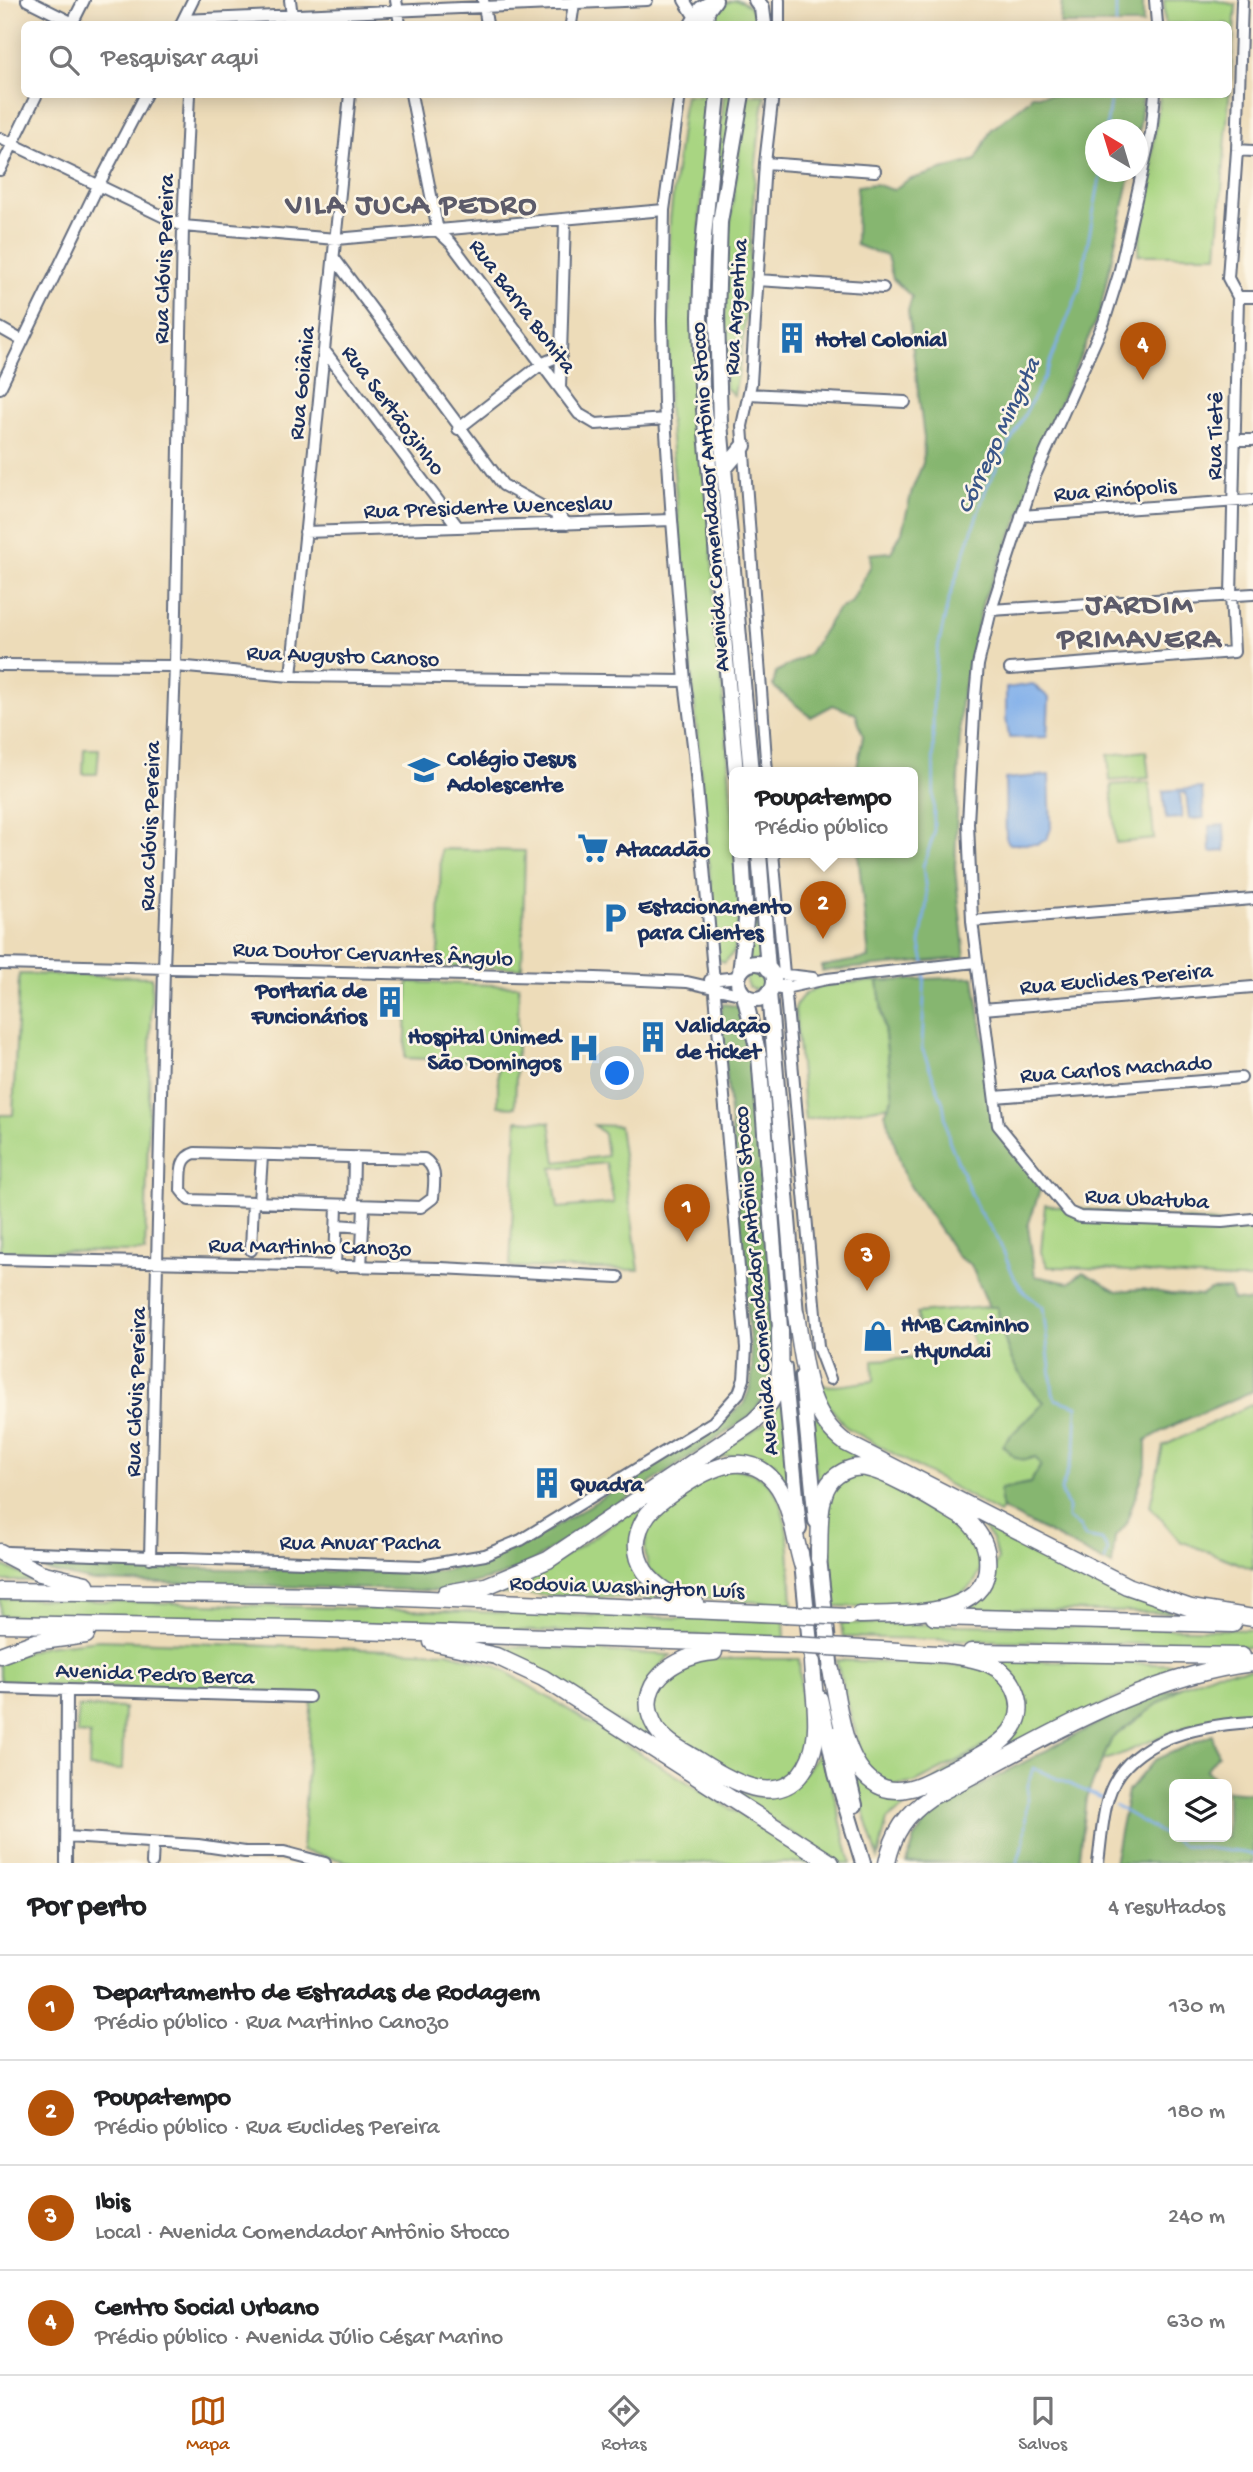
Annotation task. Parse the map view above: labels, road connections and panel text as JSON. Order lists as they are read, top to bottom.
{
  "streets": {
    "highway": ["Rodovia Washington Luís"],
    "main road": ["Avenida Comendador Antônio Stocco"],
    "street": [
      "Rua Clóvis Pereira",
      "Rua Barra Bonita",
      "Rua Argentina",
      "Rua Goiânia",
      "Rua Sertãozinho",
      "Rua Tietê",
      "Rua Rinópolis",
      "Rua Presidente Wenceslau",
      "Rua Augusto Canoso",
      "Rua Doutor Cervantes Ângulo",
      "Rua Euclides Pereira",
      "Rua Carlos Machado",
      "Rua Ubatuba",
      "Rua Martinho Canozo",
      "Rua Anuar Pacha",
      "Avenida Pedro Berca"
    ]
  },
  "crossings": [
    ["Rua Clóvis Pereira", "Rua Augusto Canoso"],
    ["Rua Clóvis Pereira", "Rua Doutor Cervantes Ângulo"],
    ["Rua Clóvis Pereira", "Rua Martinho Canozo"],
    ["Rua Clóvis Pereira", "Rua Anuar Pacha"],
    ["Rua Goiânia", "Rua Sertãozinho"],
    ["Rua Goiânia", "Rua Presidente Wenceslau"],
    ["Rua Goiânia", "Rua Augusto Canoso"],
    ["Rua Sertãozinho", "Rua Presidente Wenceslau"],
    ["Rua Tietê", "Rua Rinópolis"],
    ["Avenida Comendador Antônio Stocco", "Rua Doutor Cervantes Ângulo"],
    ["Rua Doutor Cervantes Ângulo", "Rua Anuar Pacha"],
    ["Rua Carlos Machado", "Rua Ubatuba"]
  ],
  "districts": ["VILA JUCA PEDRO", "JARDIM PRIMAVERA"],
  "water": ["Córrego Minguta"],
  "places": {
    "building": [
      "Hotel Colonial",
      "Portaria de Funcionários",
      "Validação de ticket",
      "Quadra"
    ],
    "school or university": ["Colégio Jesus Adolescente"],
    "supermarket": ["Atacadão"],
    "parking": ["Estacionamento para Clientes"],
    "hospital": ["Hospital Unimed São Domingos"],
    "shop": ["HMB Caminho - Hyundai"]
  },
  "north": "top left",
  "page": {
    "search": "Pesquisar aqui",
    "pins": [
      "4",
      "2",
      "1",
      "3"
    ],
    "popup": ["Poupatempo", "Prédio público"],
    "heading": ["Por perto", "4 resultados"],
    "list": [
      {
        "mark": "1",
        "name": "Departamento de Estradas de Rodagem",
        "note": "Prédio público · Rua Martinho Canozo",
        "value": "130 m"
      },
      {
        "mark": "2",
        "name": "Poupatempo",
        "note": "Prédio público · Rua Euclides Pereira",
        "value": "180 m"
      },
      {
        "mark": "3",
        "name": "Ibis",
        "note": "Local · Avenida Comendador Antônio Stocco",
        "value": "240 m"
      },
      {
        "mark": "4",
        "name": "Centro Social Urbano",
        "note": "Prédio público · Avenida Júlio César Marino",
        "value": "630 m"
      }
    ],
    "nav": ["Mapa", "Rotas", "Salvos"]
  }
}
